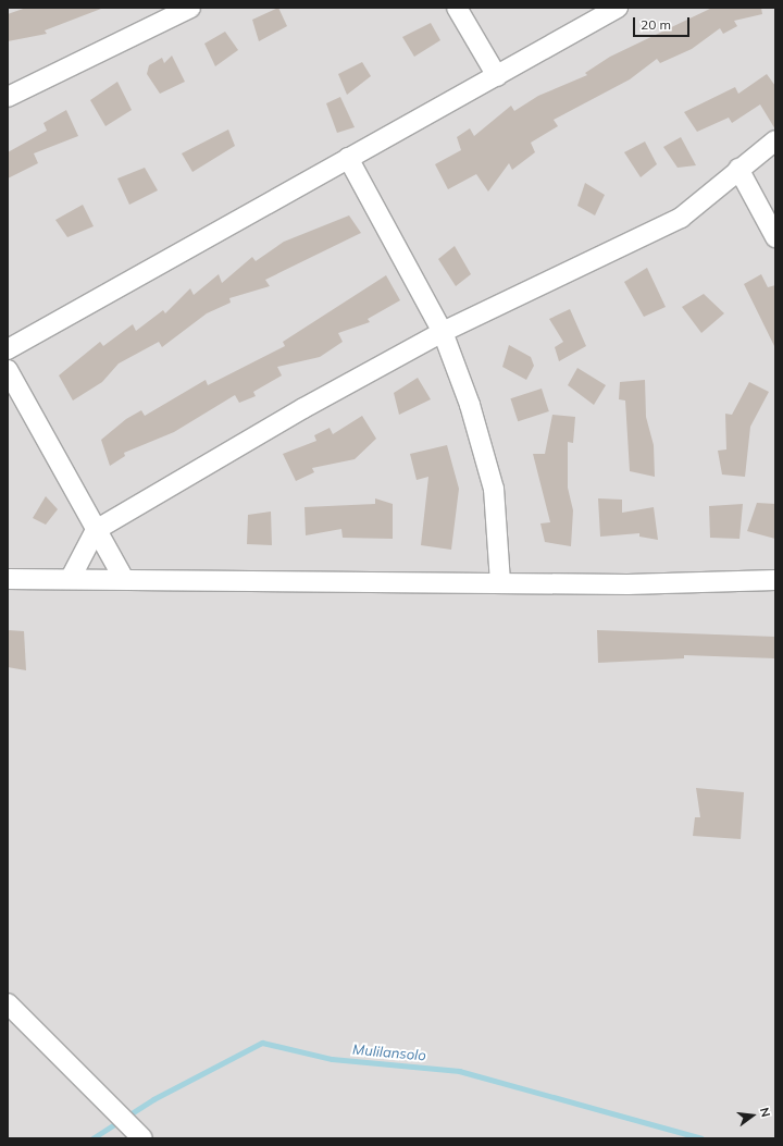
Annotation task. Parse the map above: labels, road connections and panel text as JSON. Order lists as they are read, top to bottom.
{
  "water": ["Mulilansolo"],
  "scale_bar": "20 m",
  "north": "right"
}
